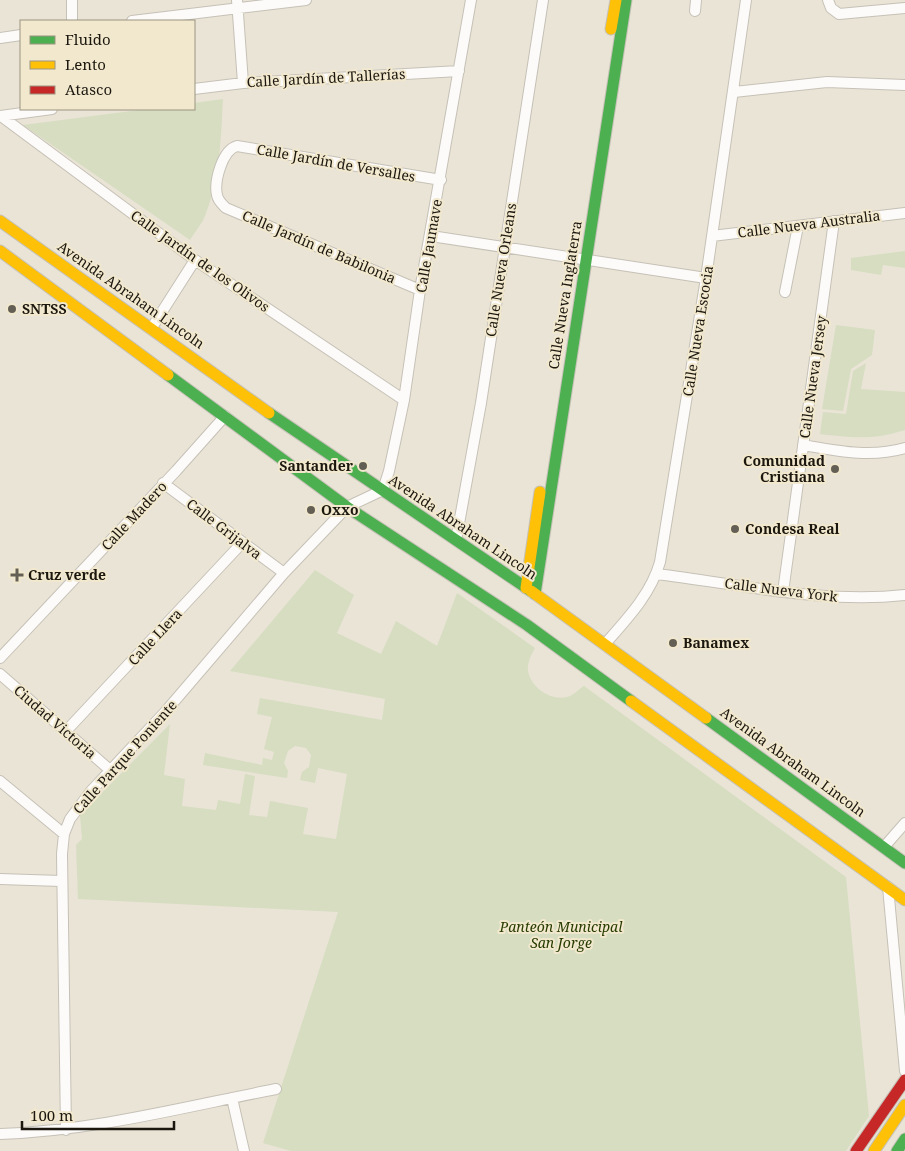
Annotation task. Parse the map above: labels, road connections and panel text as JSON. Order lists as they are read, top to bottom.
{
  "streets": {
    "main road": ["Avenida Abraham Lincoln", "Calle Nueva Inglaterra"],
    "street": [
      "Calle Jardín de Tallerías",
      "Calle Jardín de Versalles",
      "Calle Nueva Australia",
      "Calle Jaumave",
      "Calle Jardín de Babilonia",
      "Calle Jardín de los Olivos",
      "Calle Nueva Orleans",
      "Calle Nueva Escocia",
      "Calle Nueva Jersey",
      "Calle Madero",
      "Calle Grijalva",
      "Calle Nueva York",
      "Calle Llera",
      "Ciudad Victoria",
      "Calle Parque Poniente"
    ]
  },
  "crossings": [
    ["Calle Jardín de Tallerías", "Calle Jaumave"],
    ["Calle Jardín de Versalles", "Calle Jaumave"],
    ["Calle Jardín de Versalles", "Calle Jardín de Babilonia"],
    ["Calle Nueva Australia", "Calle Nueva Escocia"],
    ["Calle Nueva Australia", "Calle Nueva Jersey"],
    ["Calle Jaumave", "Calle Jardín de Babilonia"],
    ["Calle Jaumave", "Calle Jardín de los Olivos"],
    ["Calle Jaumave", "Avenida Abraham Lincoln"],
    ["Calle Nueva Orleans", "Avenida Abraham Lincoln"],
    ["Avenida Abraham Lincoln", "Calle Nueva Inglaterra"],
    ["Avenida Abraham Lincoln", "Calle Nueva Escocia"],
    ["Calle Nueva Escocia", "Calle Nueva York"],
    ["Calle Nueva Jersey", "Calle Nueva York"],
    ["Calle Madero", "Calle Grijalva"],
    ["Calle Grijalva", "Calle Llera"],
    ["Calle Grijalva", "Calle Parque Poniente"],
    ["Calle Llera", "Ciudad Victoria"],
    ["Ciudad Victoria", "Calle Parque Poniente"]
  ],
  "parks": ["Panteón Municipal San Jorge"],
  "places": {
    "other": [
      "SNTSS",
      "Santander",
      "Comunidad Cristiana",
      "Oxxo",
      "Condesa Real",
      "Banamex"
    ],
    "health": ["Cruz verde"]
  },
  "legend": ["Fluido", "Lento", "Atasco"],
  "scale_bar": "100 m"
}
